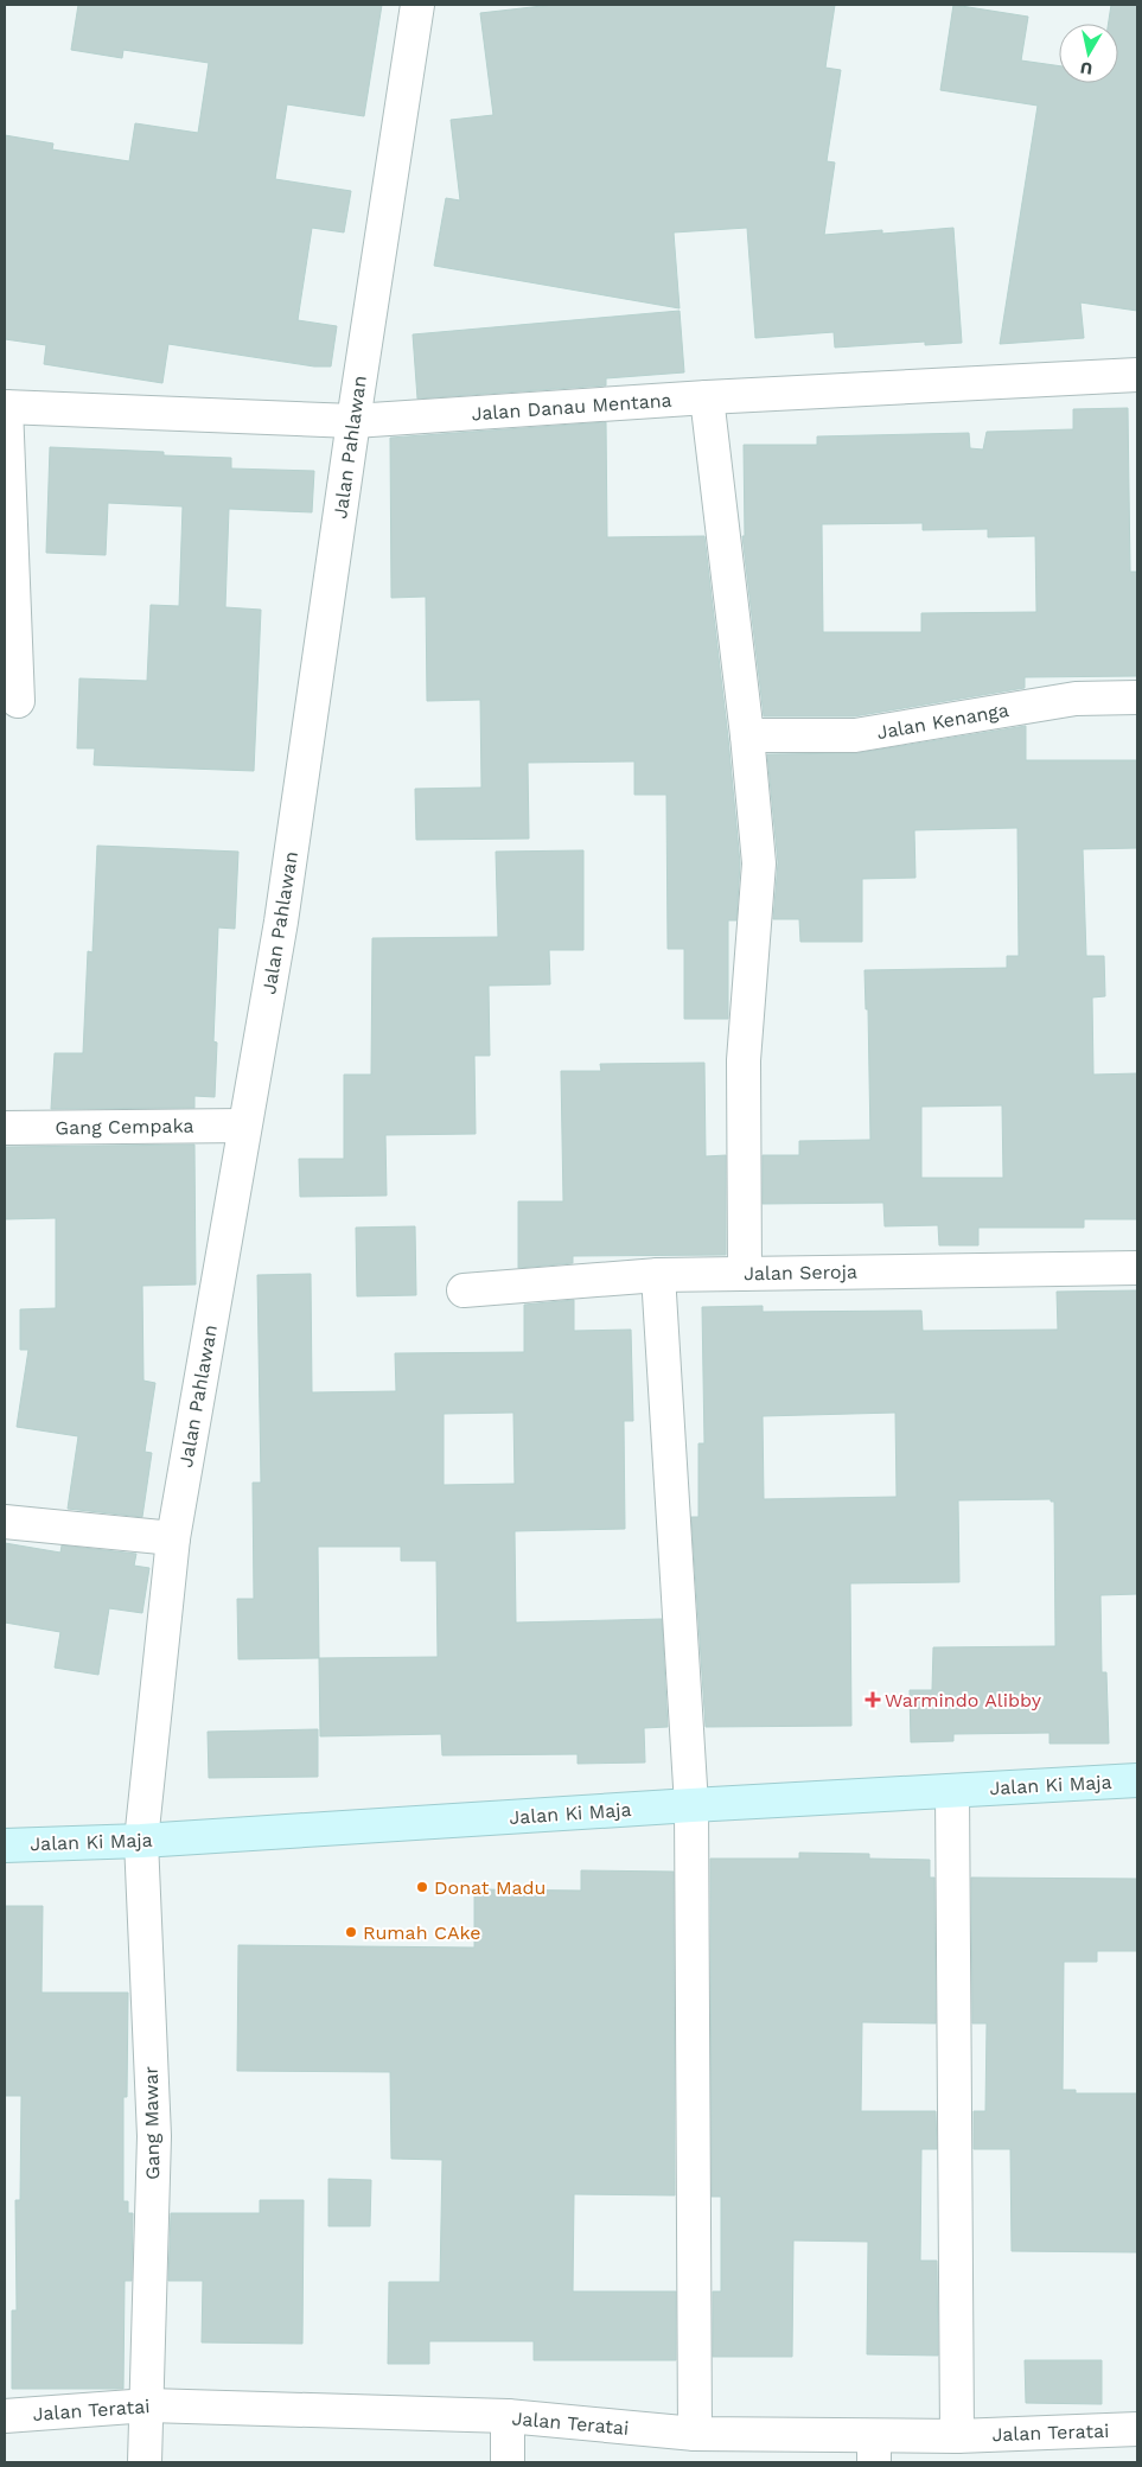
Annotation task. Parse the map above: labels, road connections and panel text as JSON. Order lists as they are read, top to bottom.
{
  "streets": {
    "main road": ["Jalan Ki Maja"],
    "street": [
      "Jalan Danau Mentana",
      "Jalan Pahlawan",
      "Jalan Kenanga",
      "Gang Cempaka",
      "Jalan Seroja",
      "Gang Mawar",
      "Jalan Teratai"
    ]
  },
  "crossings": [
    ["Jalan Danau Mentana", "Jalan Pahlawan"],
    ["Jalan Pahlawan", "Gang Cempaka"],
    ["Jalan Pahlawan", "Jalan Ki Maja"],
    ["Jalan Pahlawan", "Gang Mawar"],
    ["Jalan Ki Maja", "Gang Mawar"],
    ["Gang Mawar", "Jalan Teratai"]
  ],
  "places": {
    "health": ["Warmindo Alibby"],
    "other": ["Donat Madu", "Rumah CAke"]
  },
  "north": "bottom"
}
